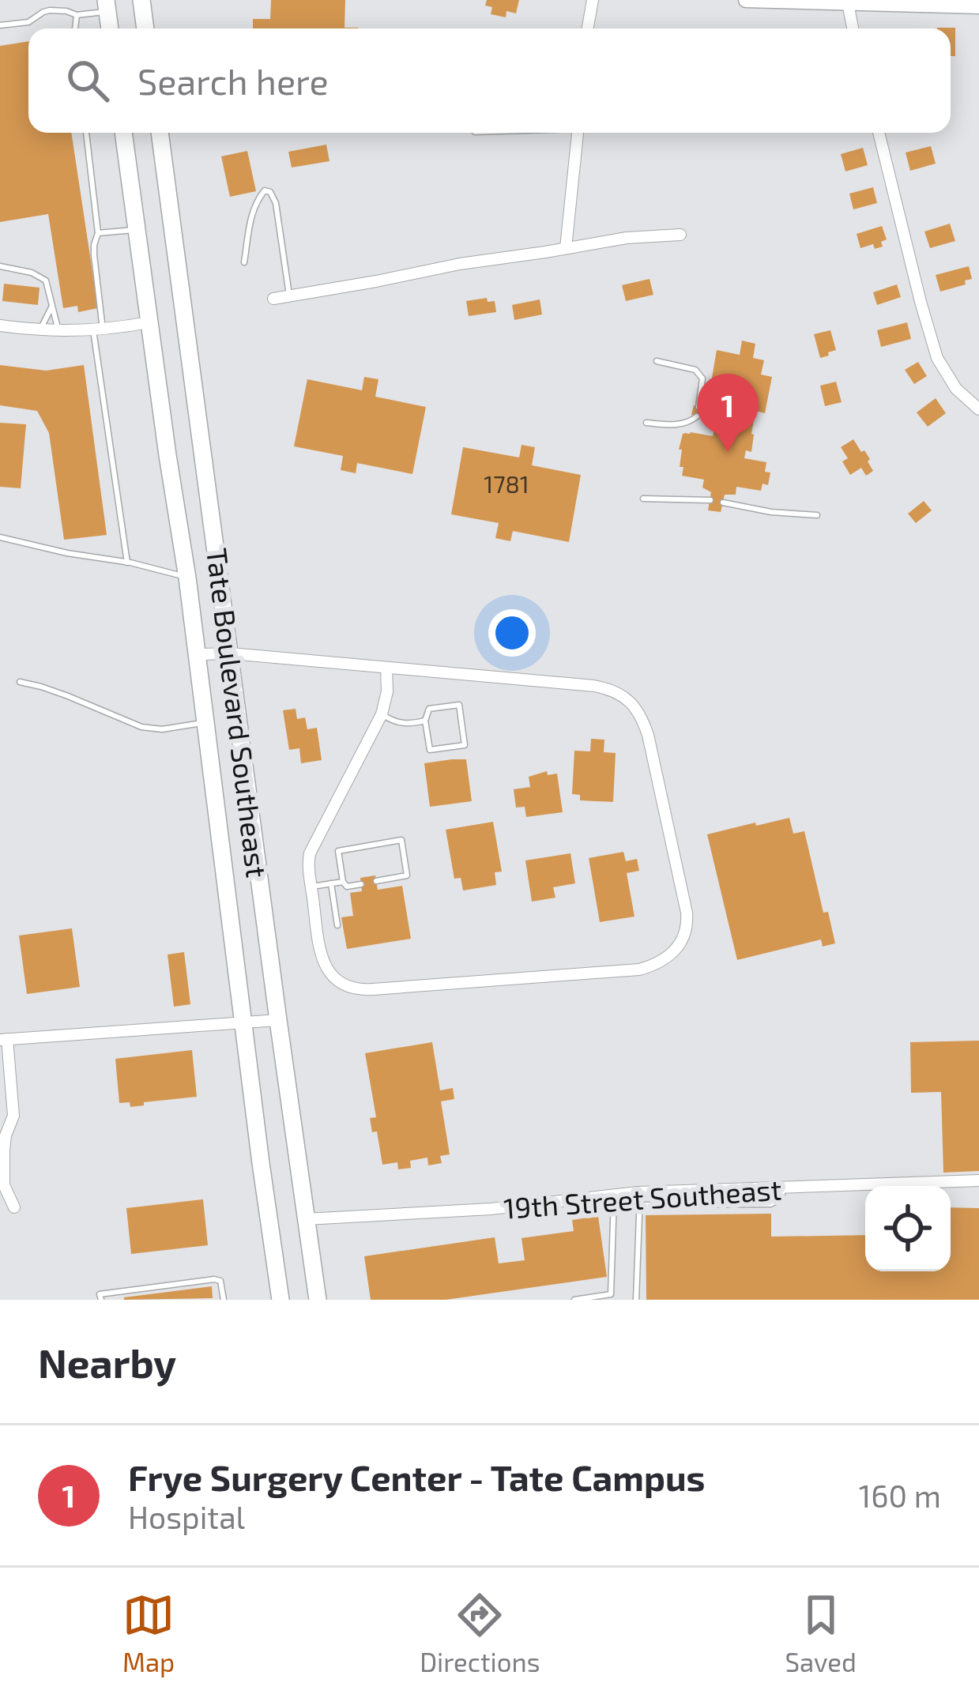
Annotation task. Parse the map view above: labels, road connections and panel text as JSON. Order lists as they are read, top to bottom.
{
  "streets": {
    "main road": ["Tate Boulevard Southeast"],
    "street": ["19th Street Southeast"]
  },
  "crossings": [
    ["Tate Boulevard Southeast", "19th Street Southeast"]
  ],
  "house_numbers": ["1781"],
  "page": {
    "search": "Search here",
    "pins": "1",
    "heading": "Nearby",
    "list": [
      {
        "mark": "1",
        "name": "Frye Surgery Center - Tate Campus",
        "note": "Hospital",
        "value": "160 m"
      }
    ],
    "nav": ["Map", "Directions", "Saved"]
  }
}
